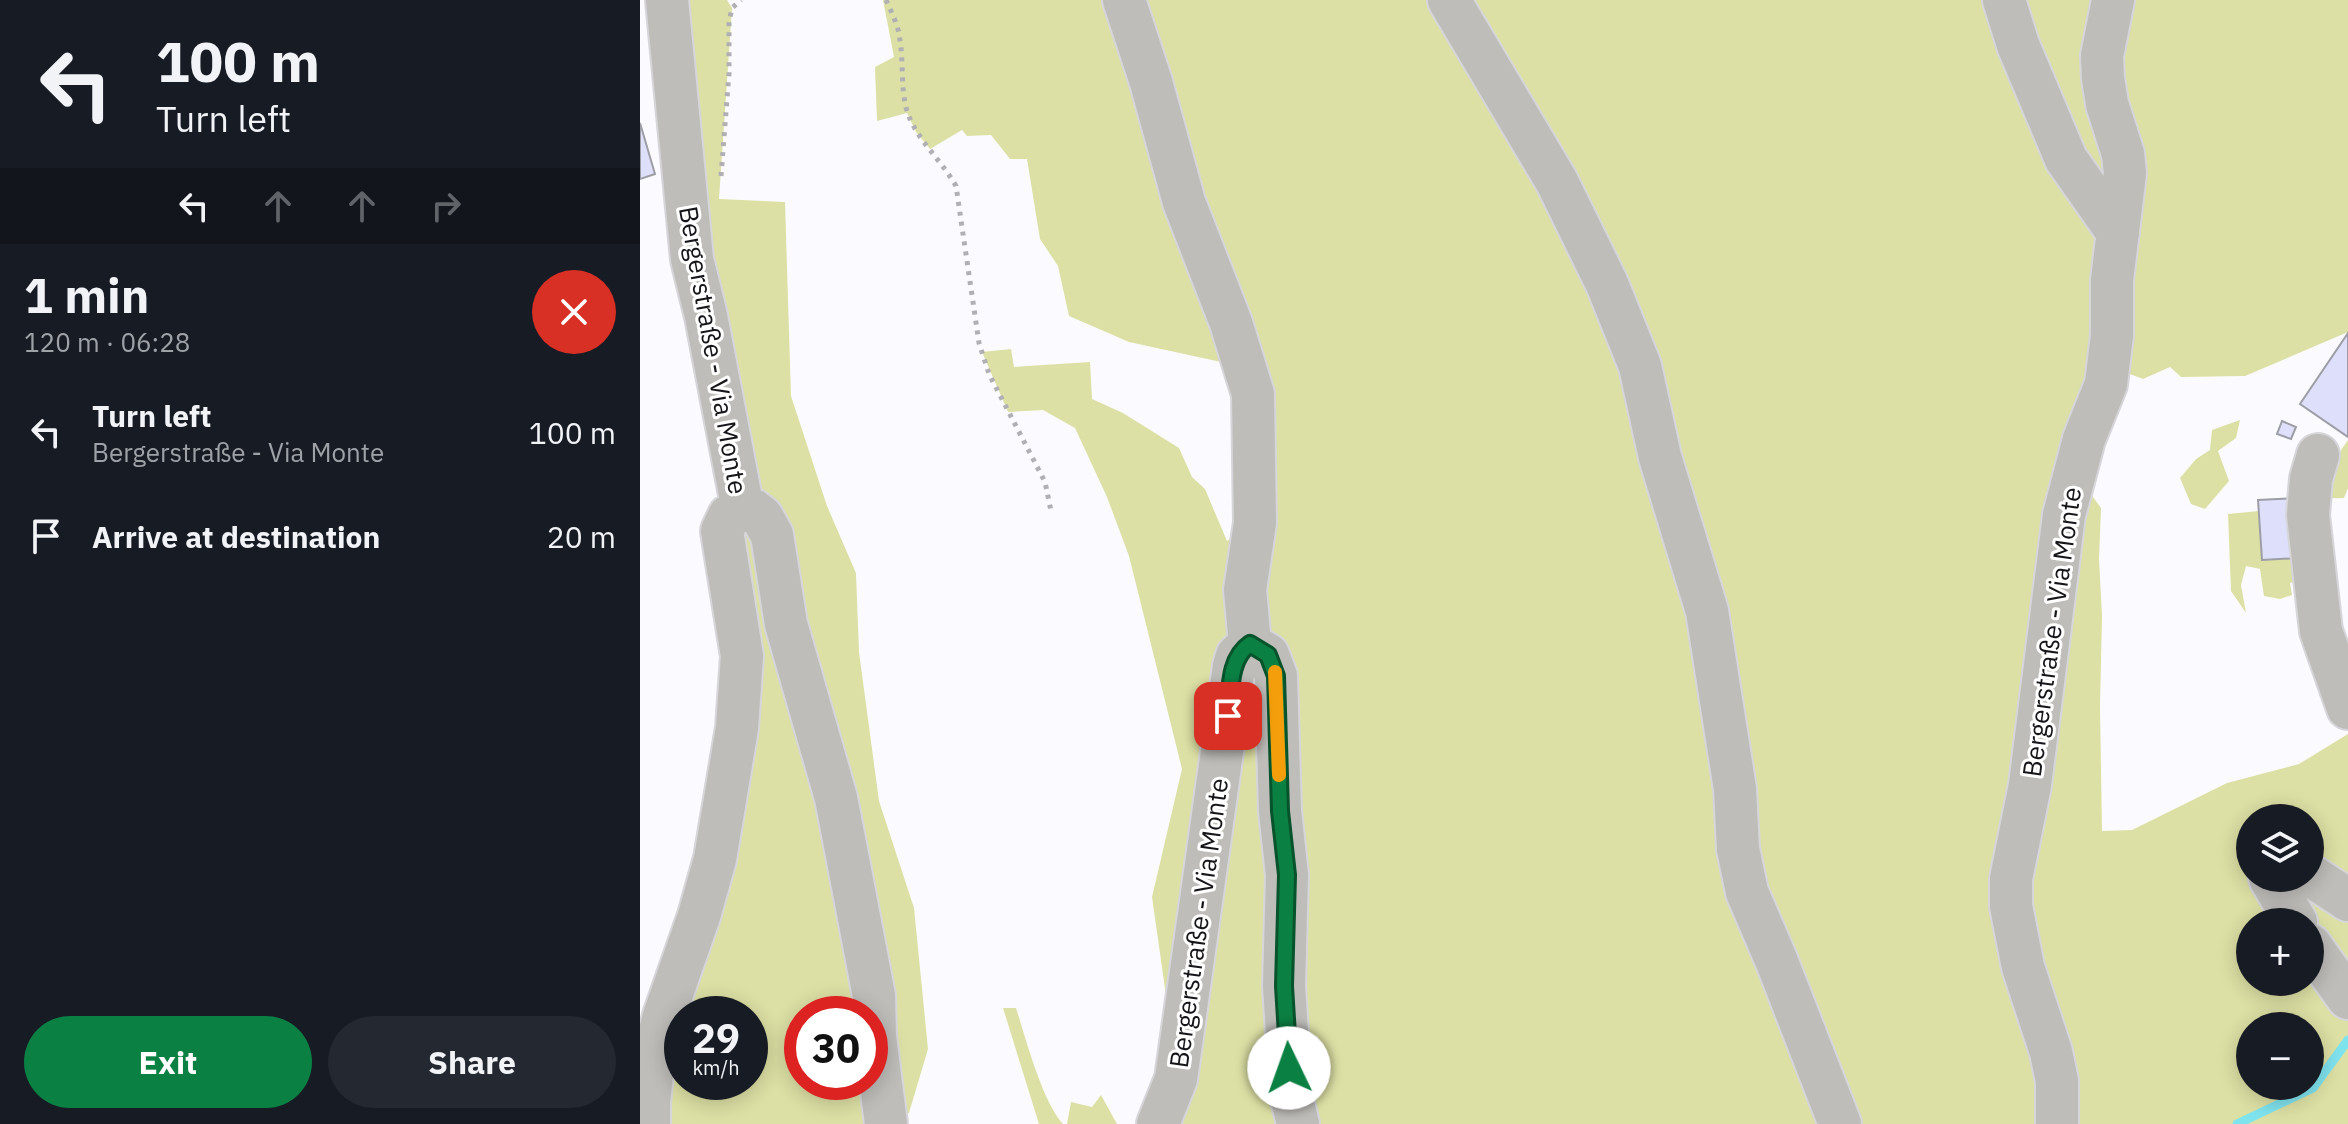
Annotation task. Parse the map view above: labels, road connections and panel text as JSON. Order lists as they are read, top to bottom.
{
  "streets": {
    "street": ["Bergerstraße - Via Monte"]
  },
  "page": {
    "turn": ["100 m", "Turn left"],
    "heading": ["1 min", "120 m · 06:28"],
    "list": [
      {
        "name": "Turn left",
        "note": "Bergerstraße - Via Monte",
        "value": "100 m"
      },
      {
        "name": "Arrive at destination",
        "value": "20 m"
      }
    ],
    "map_buttons": ["+", "−"],
    "speed": "29 km/h",
    "limit": "30",
    "buttons": ["Exit", "Share"]
  }
}
